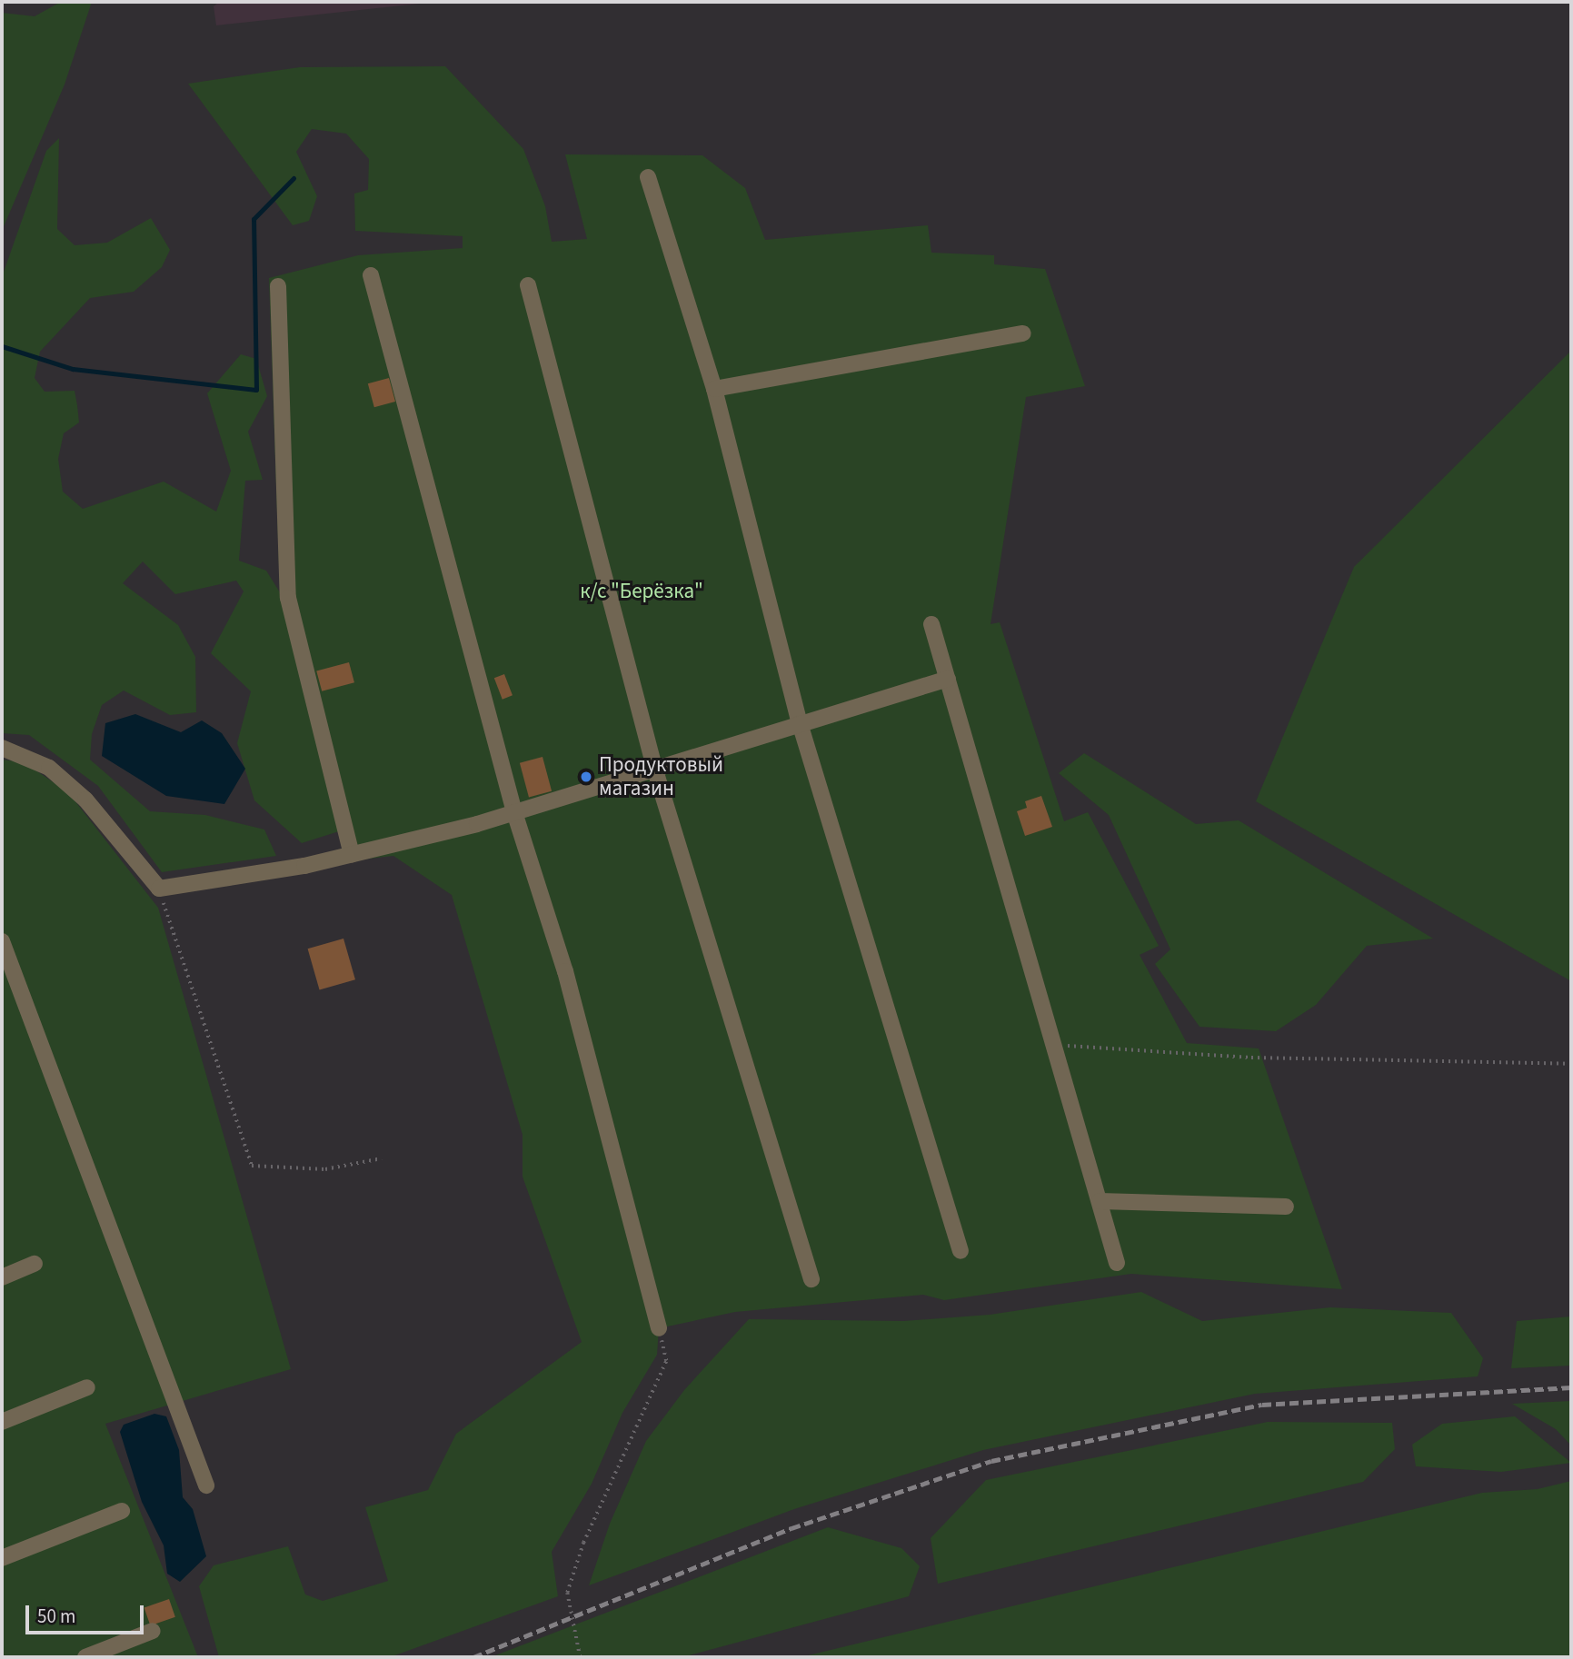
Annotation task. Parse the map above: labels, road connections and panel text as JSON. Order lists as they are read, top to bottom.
{
  "parks": ["к/с \"Берёзка\""],
  "places": ["Продуктовый магазин"],
  "scale_bar": "50 m"
}
